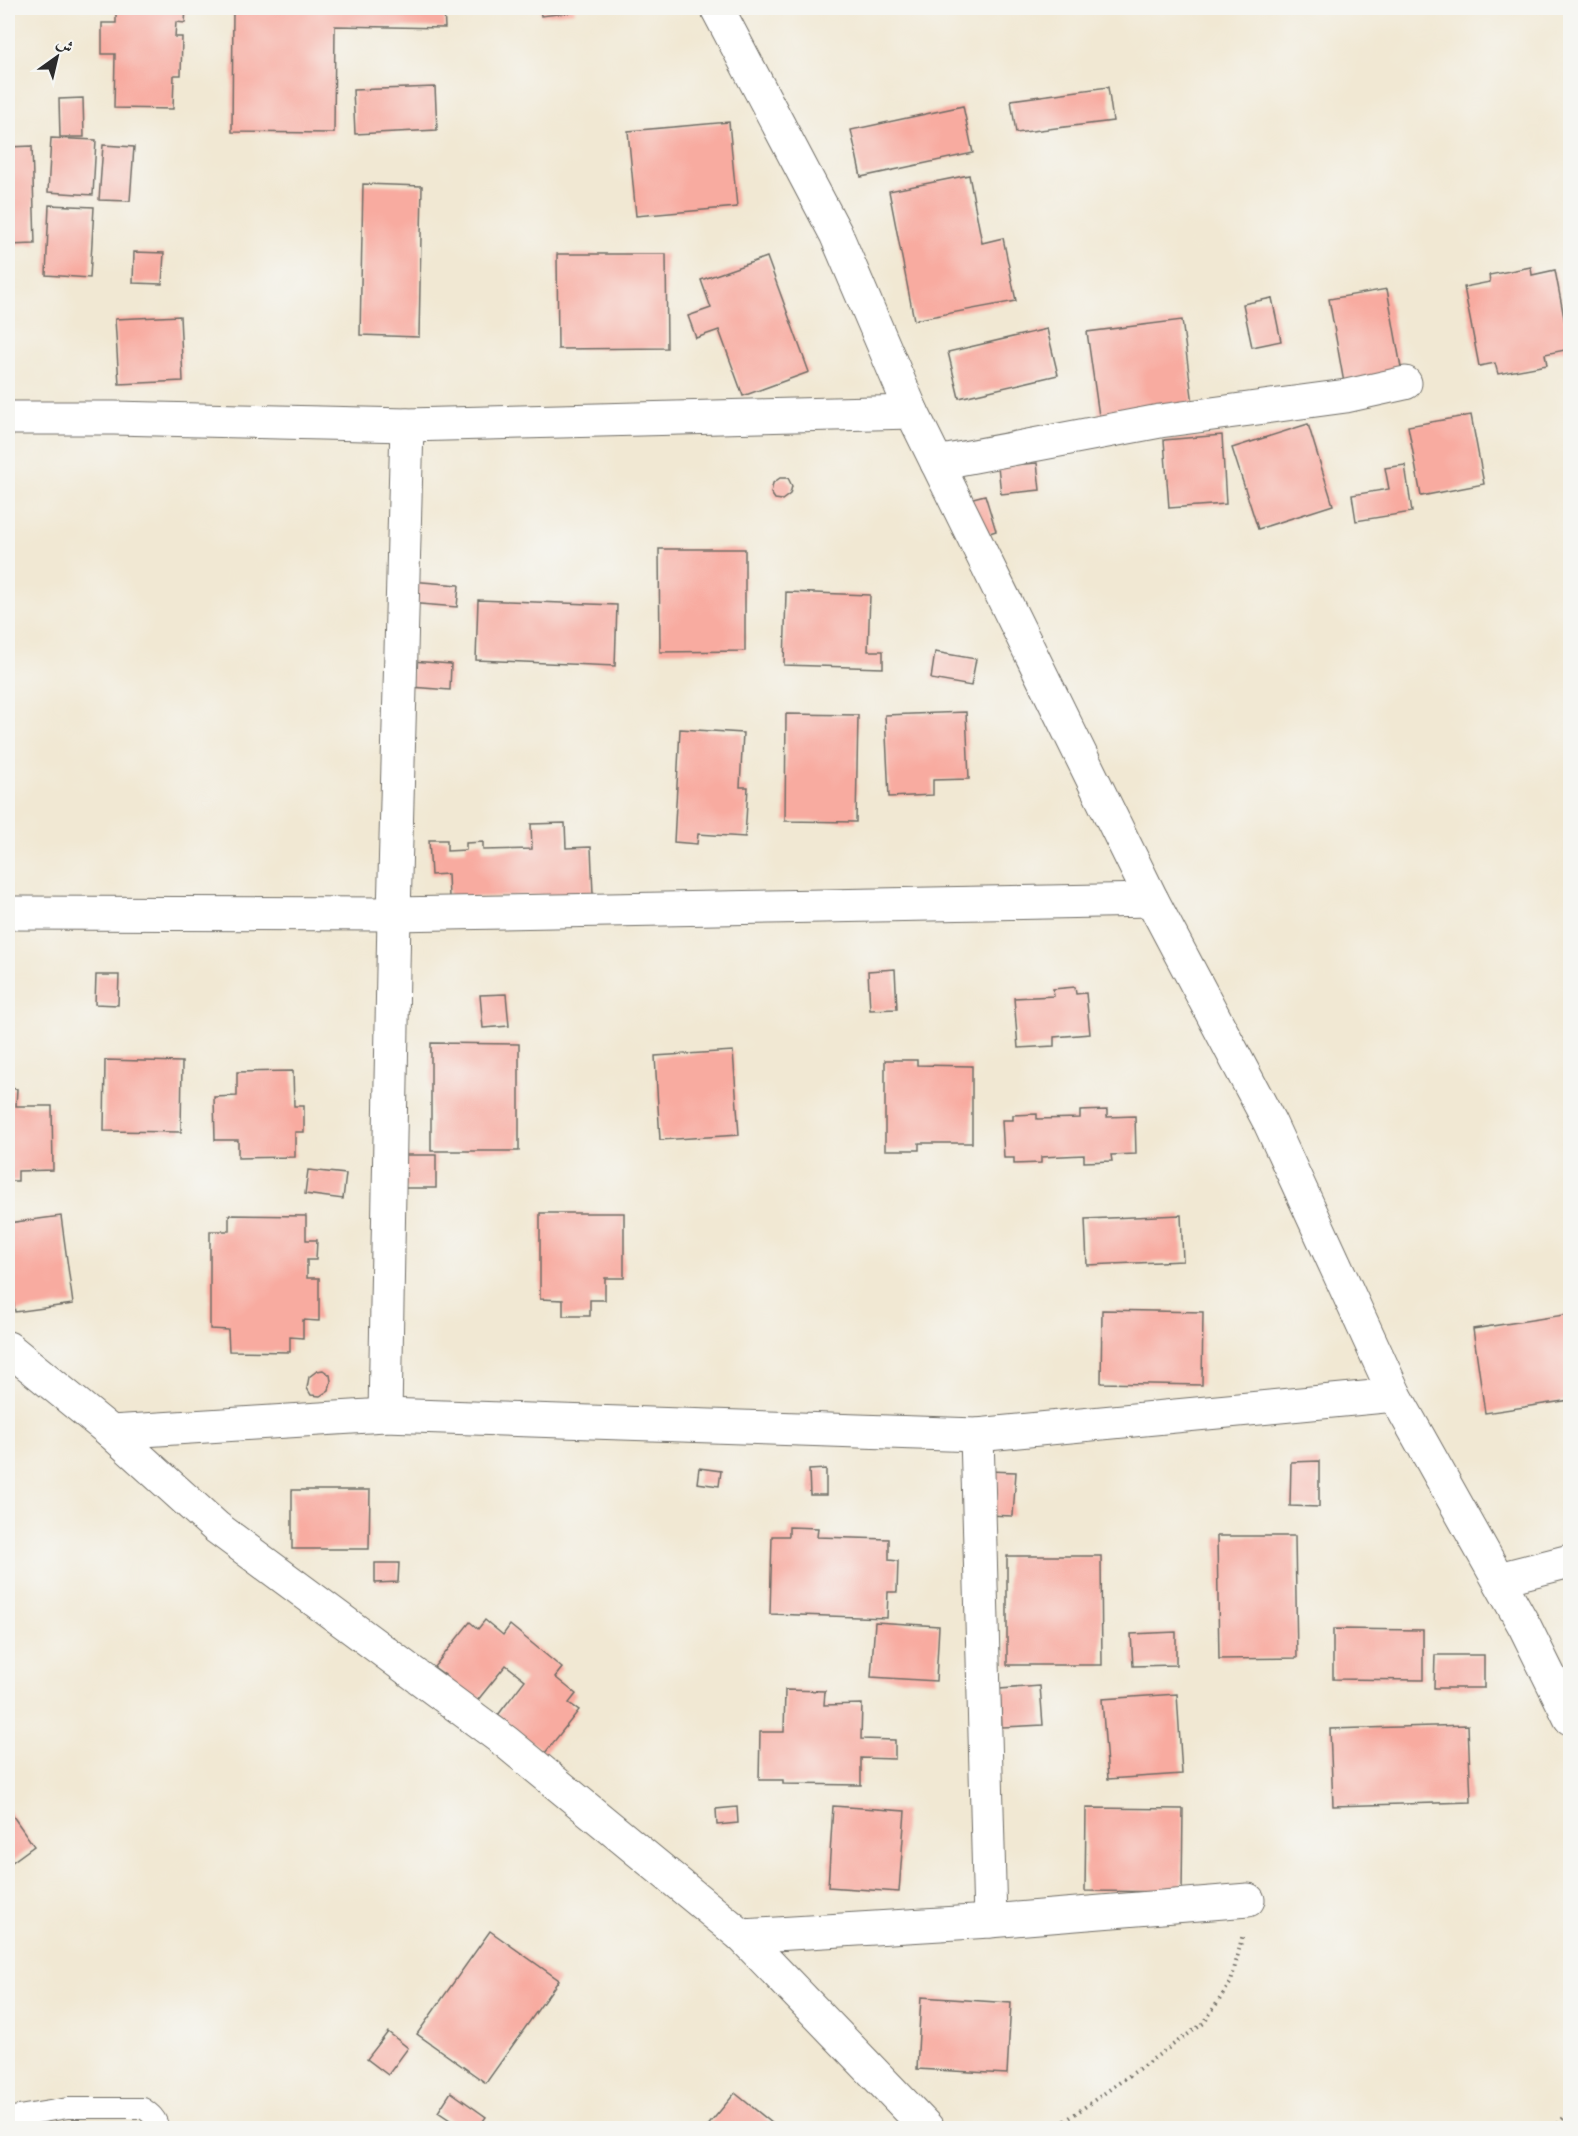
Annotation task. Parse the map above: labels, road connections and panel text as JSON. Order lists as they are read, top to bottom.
{
  "north": "top right"
}
